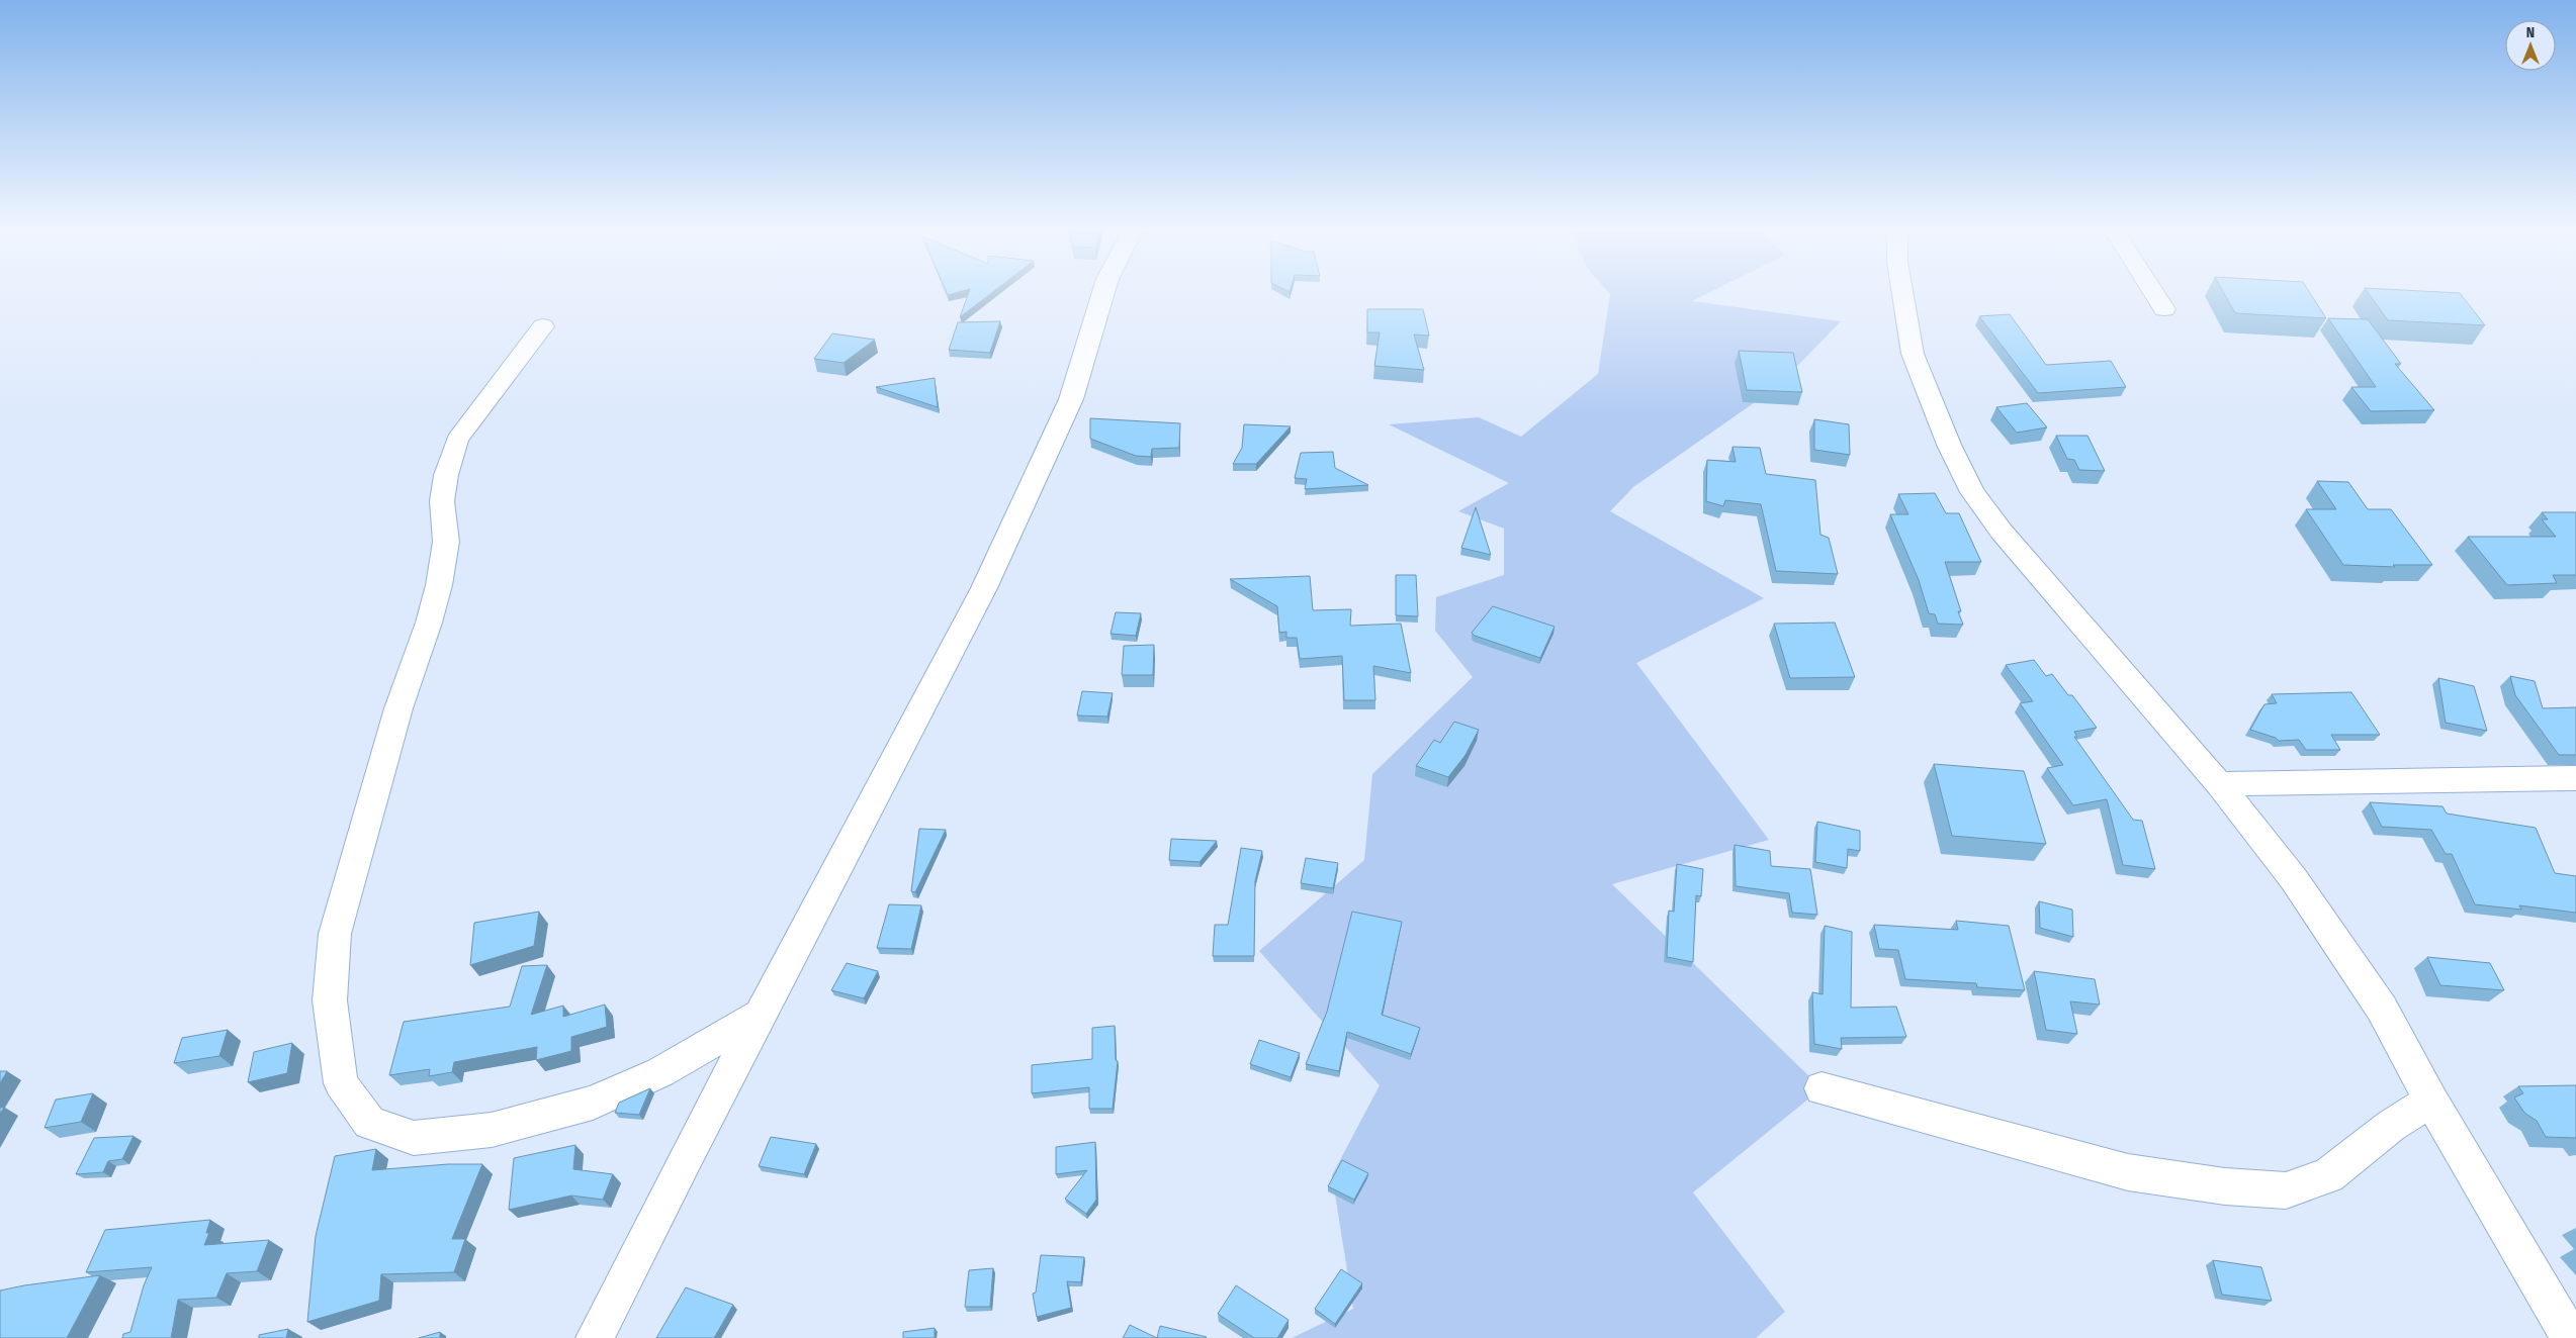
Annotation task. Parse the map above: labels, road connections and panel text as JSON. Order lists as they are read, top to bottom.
{
  "north": "top"
}
